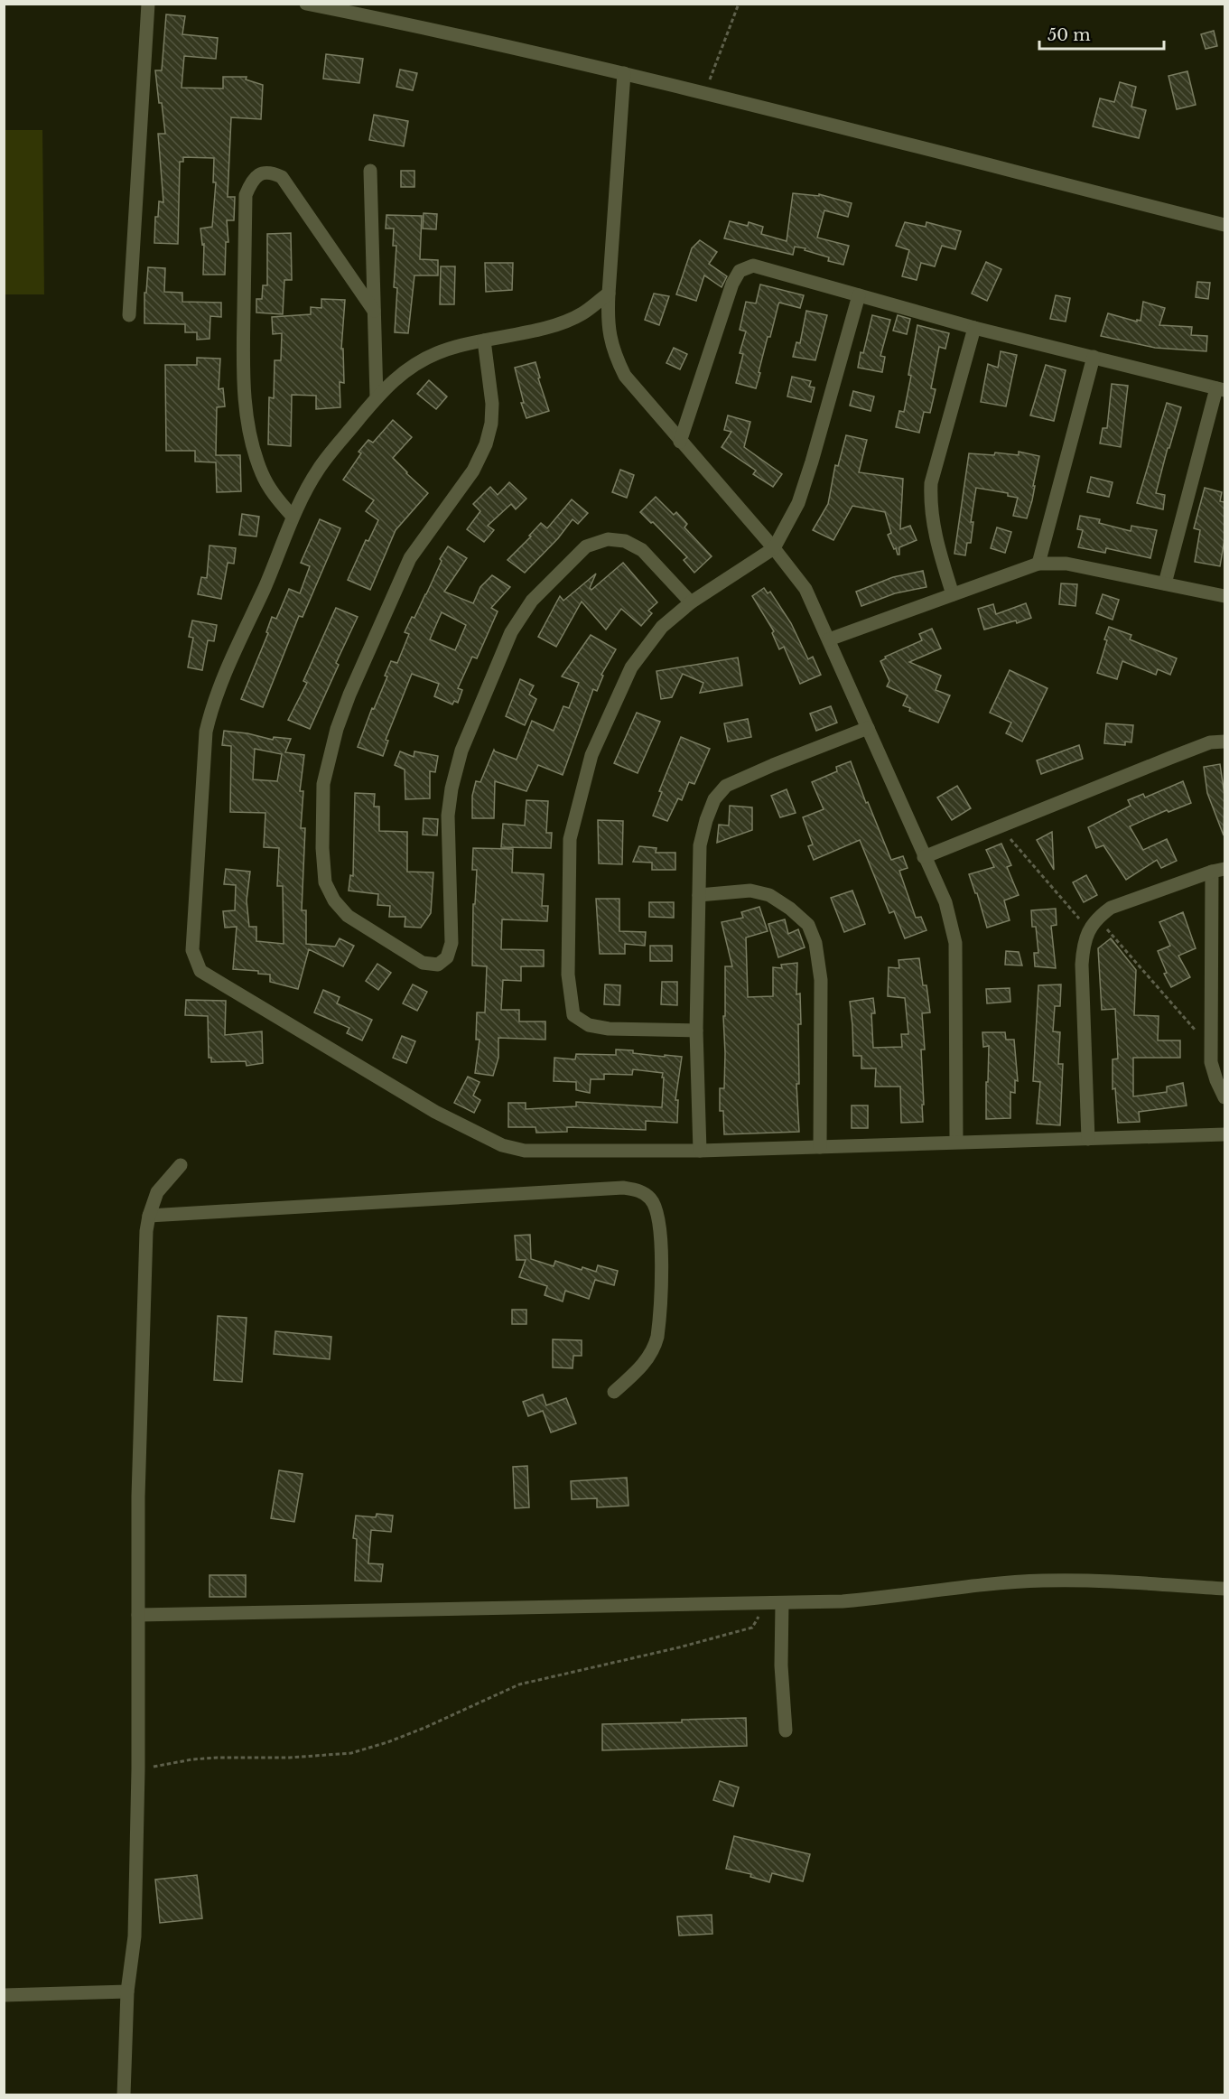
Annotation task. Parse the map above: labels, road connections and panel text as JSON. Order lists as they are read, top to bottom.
{
  "scale_bar": "50 m"
}
